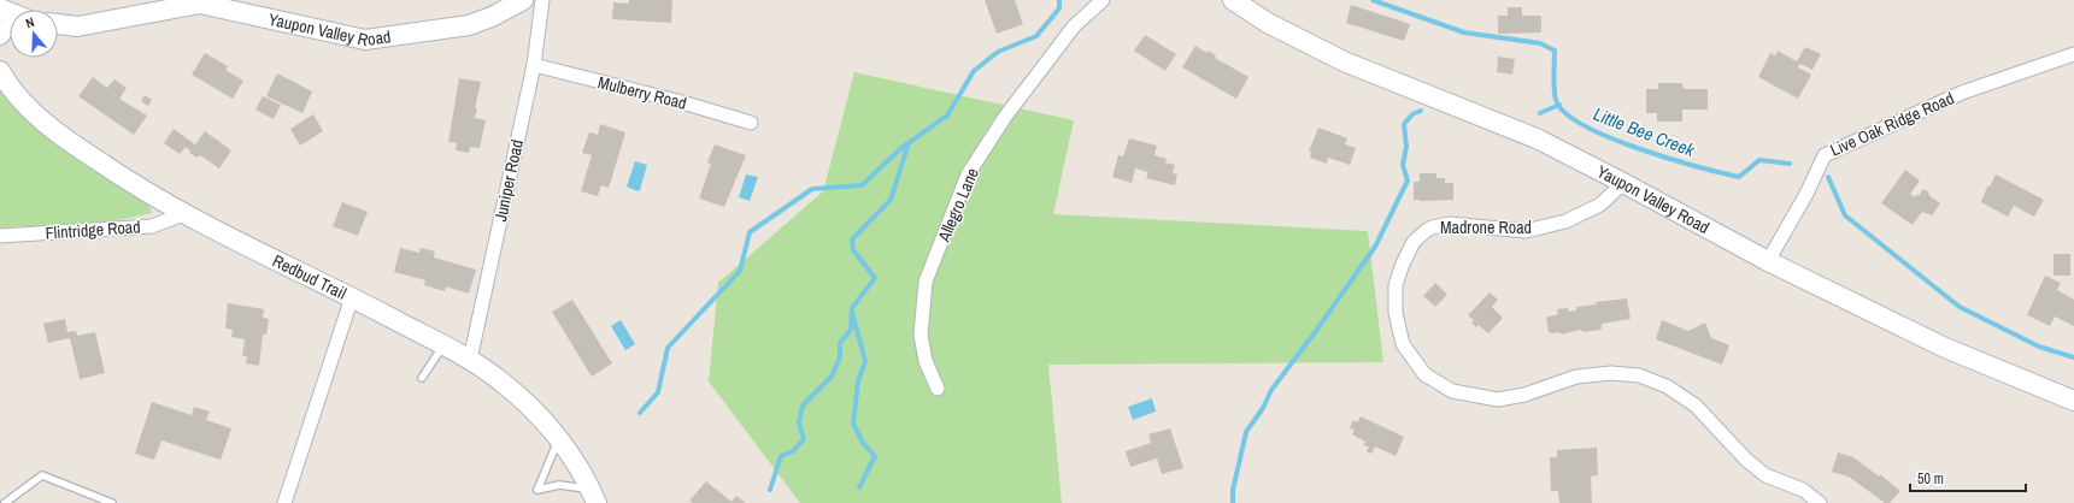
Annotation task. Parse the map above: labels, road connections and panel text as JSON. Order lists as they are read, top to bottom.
{
  "streets": {
    "street": [
      "Yaupon Valley Road",
      "Mulberry Road",
      "Live Oak Ridge Road",
      "Juniper Road",
      "Allegro Lane",
      "Madrone Road",
      "Flintridge Road",
      "Redbud Trail"
    ]
  },
  "crossings": [
    ["Yaupon Valley Road", "Live Oak Ridge Road"],
    ["Yaupon Valley Road", "Madrone Road"],
    ["Mulberry Road", "Juniper Road"],
    ["Juniper Road", "Redbud Trail"],
    ["Flintridge Road", "Redbud Trail"]
  ],
  "water": ["Little Bee Creek"],
  "scale_bar": "50 m",
  "north": "top"
}
